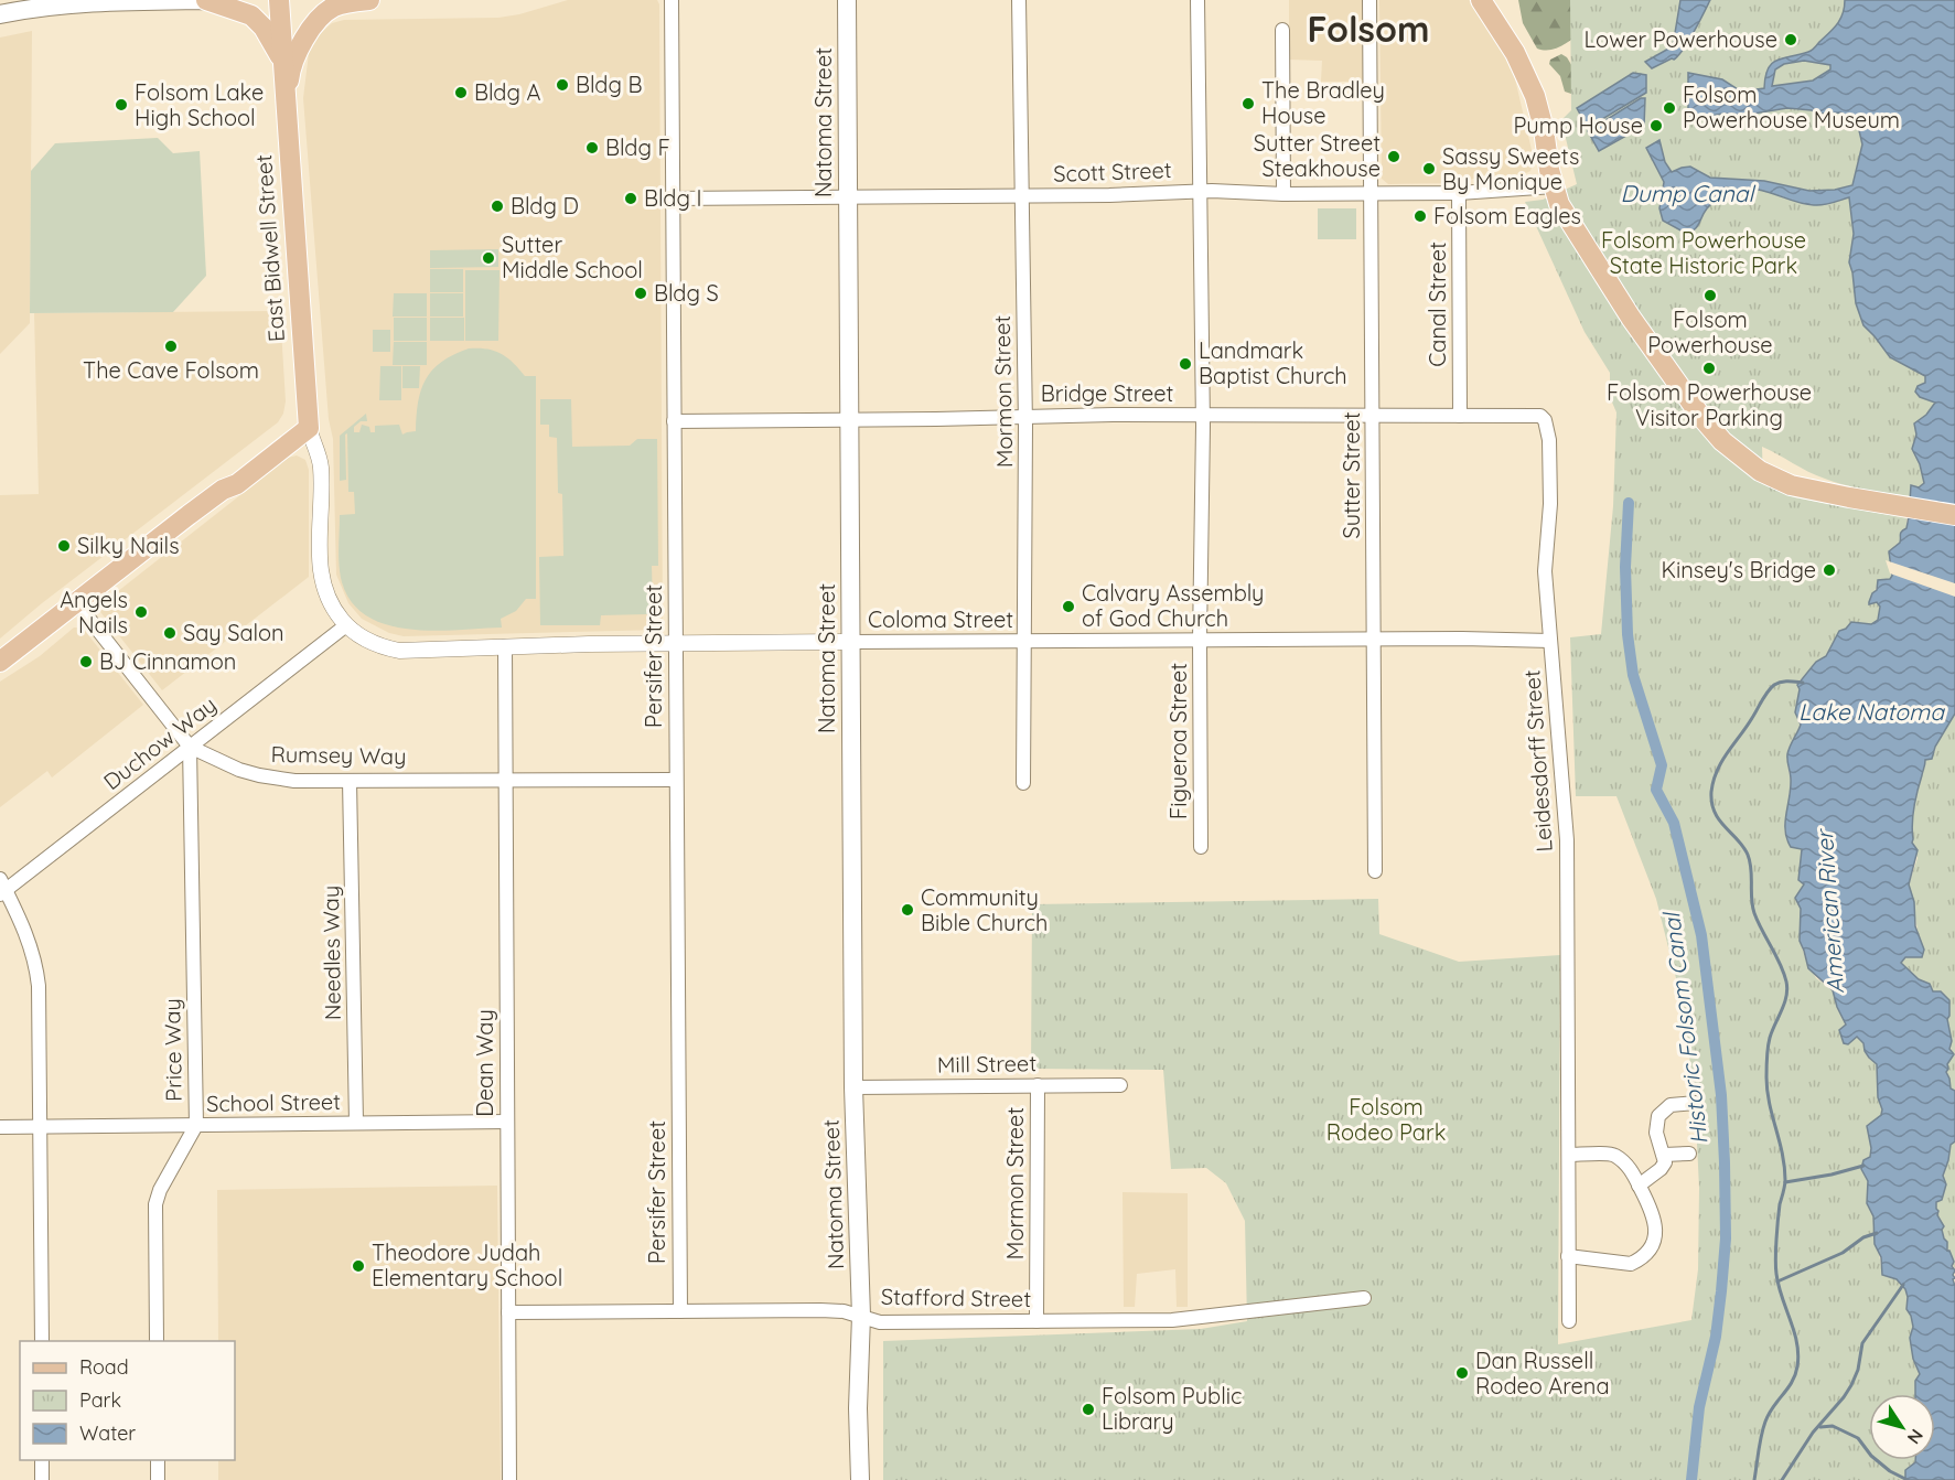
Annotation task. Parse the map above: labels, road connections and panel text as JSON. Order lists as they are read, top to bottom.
{
  "streets": {
    "main road": ["Natoma Street", "East Bidwell Street"],
    "street": [
      "Scott Street",
      "Canal Street",
      "Mormon Street",
      "Bridge Street",
      "Sutter Street",
      "Coloma Street",
      "Persifer Street",
      "Figueroa Street",
      "Duchow Way",
      "Rumsey Way",
      "Leidesdorff Street",
      "Needles Way",
      "Price Way",
      "Dean Way",
      "Mill Street",
      "School Street",
      "Stafford Street"
    ]
  },
  "crossings": [
    ["Natoma Street", "Scott Street"],
    ["Natoma Street", "Bridge Street"],
    ["Natoma Street", "Coloma Street"],
    ["Natoma Street", "Mill Street"],
    ["Natoma Street", "Stafford Street"],
    ["Scott Street", "Canal Street"],
    ["Scott Street", "Mormon Street"],
    ["Scott Street", "Sutter Street"],
    ["Scott Street", "Persifer Street"],
    ["Scott Street", "Figueroa Street"],
    ["East Bidwell Street", "Coloma Street"],
    ["Canal Street", "Bridge Street"],
    ["Mormon Street", "Bridge Street"],
    ["Mormon Street", "Coloma Street"],
    ["Mormon Street", "Mill Street"],
    ["Mormon Street", "Stafford Street"],
    ["Bridge Street", "Sutter Street"],
    ["Bridge Street", "Persifer Street"],
    ["Bridge Street", "Figueroa Street"],
    ["Bridge Street", "Leidesdorff Street"],
    ["Sutter Street", "Coloma Street"],
    ["Coloma Street", "Persifer Street"],
    ["Coloma Street", "Figueroa Street"],
    ["Coloma Street", "Duchow Way"],
    ["Coloma Street", "Leidesdorff Street"],
    ["Coloma Street", "Dean Way"],
    ["Persifer Street", "Rumsey Way"],
    ["Persifer Street", "Stafford Street"],
    ["Duchow Way", "Rumsey Way"],
    ["Duchow Way", "Price Way"],
    ["Rumsey Way", "Needles Way"],
    ["Rumsey Way", "Price Way"],
    ["Rumsey Way", "Dean Way"],
    ["Needles Way", "School Street"],
    ["Price Way", "School Street"],
    ["Dean Way", "School Street"],
    ["Dean Way", "Stafford Street"]
  ],
  "districts": ["Folsom"],
  "water": [
    "Dump Canal",
    "Lake Natoma",
    "American River",
    "Historic Folsom Canal"
  ],
  "parks": ["Folsom Powerhouse State Historic Park", "Folsom Rodeo Park"],
  "places": [
    "Lower Powerhouse",
    "Bldg B",
    "Bldg A",
    "The Bradley House",
    "Folsom Lake High School",
    "Folsom Powerhouse Museum",
    "Pump House",
    "Bldg F",
    "Sutter Street Steakhouse",
    "Sassy Sweets By Monique",
    "Bldg I",
    "Bldg D",
    "Folsom Eagles",
    "Sutter Middle School",
    "Bldg S",
    "Folsom Powerhouse",
    "The Cave Folsom",
    "Landmark Baptist Church",
    "Folsom Powerhouse Visitor Parking",
    "Silky Nails",
    "Kinsey's Bridge",
    "Calvary Assembly of God Church",
    "Angels Nails",
    "Say Salon",
    "BJ Cinnamon",
    "Community Bible Church",
    "Theodore Judah Elementary School",
    "Dan Russell Rodeo Arena",
    "Folsom Public Library"
  ],
  "legend": ["Road", "Park", "Water"],
  "north": "bottom right"
}
